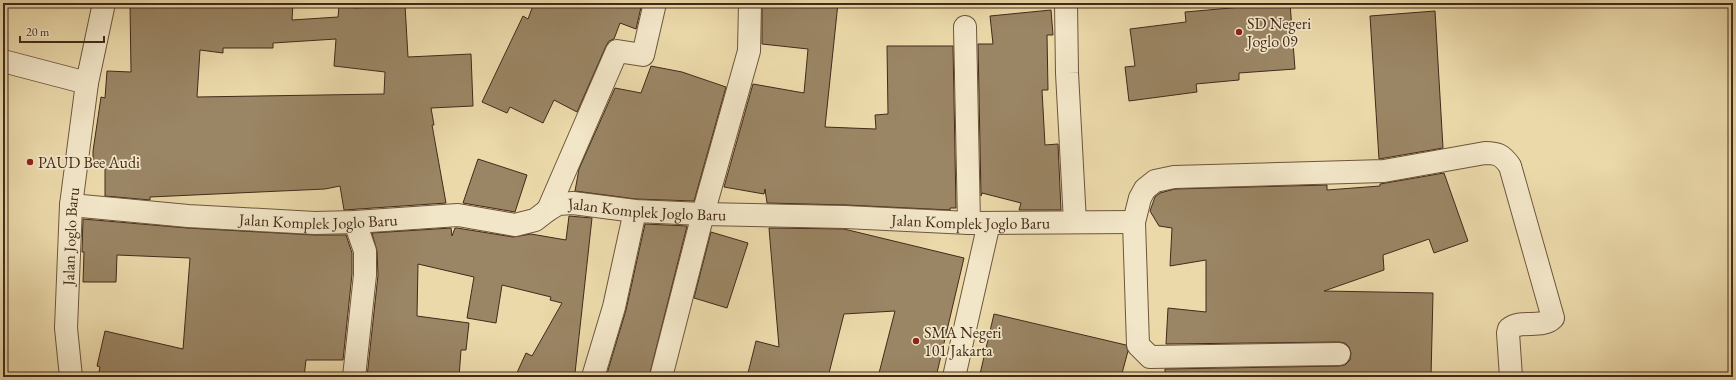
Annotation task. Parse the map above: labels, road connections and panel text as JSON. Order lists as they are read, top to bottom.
{
  "streets": {
    "street": ["Jalan Komplek Joglo Baru", "Jalan Joglo Baru"]
  },
  "crossings": [
    ["Jalan Komplek Joglo Baru", "Jalan Joglo Baru"]
  ],
  "places": ["SD Negeri Joglo 09", "PAUD Bee Audi", "SMA Negeri 101 Jakarta"],
  "scale_bar": "20 m"
}
